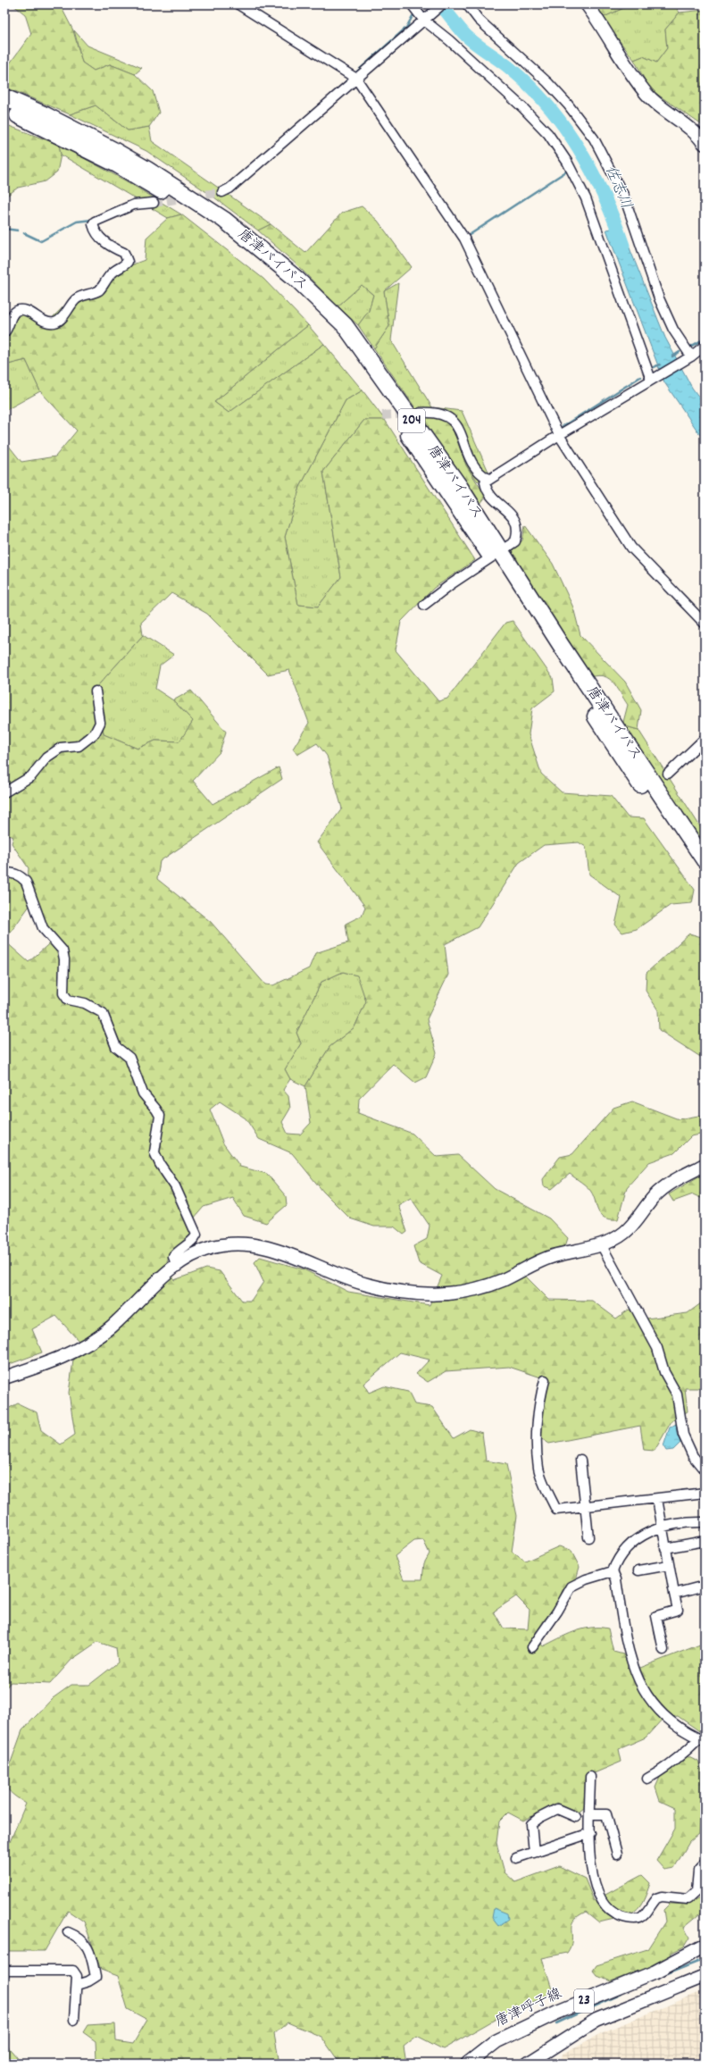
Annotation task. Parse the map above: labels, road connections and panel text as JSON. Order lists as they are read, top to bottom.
{
  "streets": {
    "highway": ["唐津バイパス", "204"],
    "main road": ["23", "唐津呼子線"]
  },
  "water": ["佐志川"]
}
